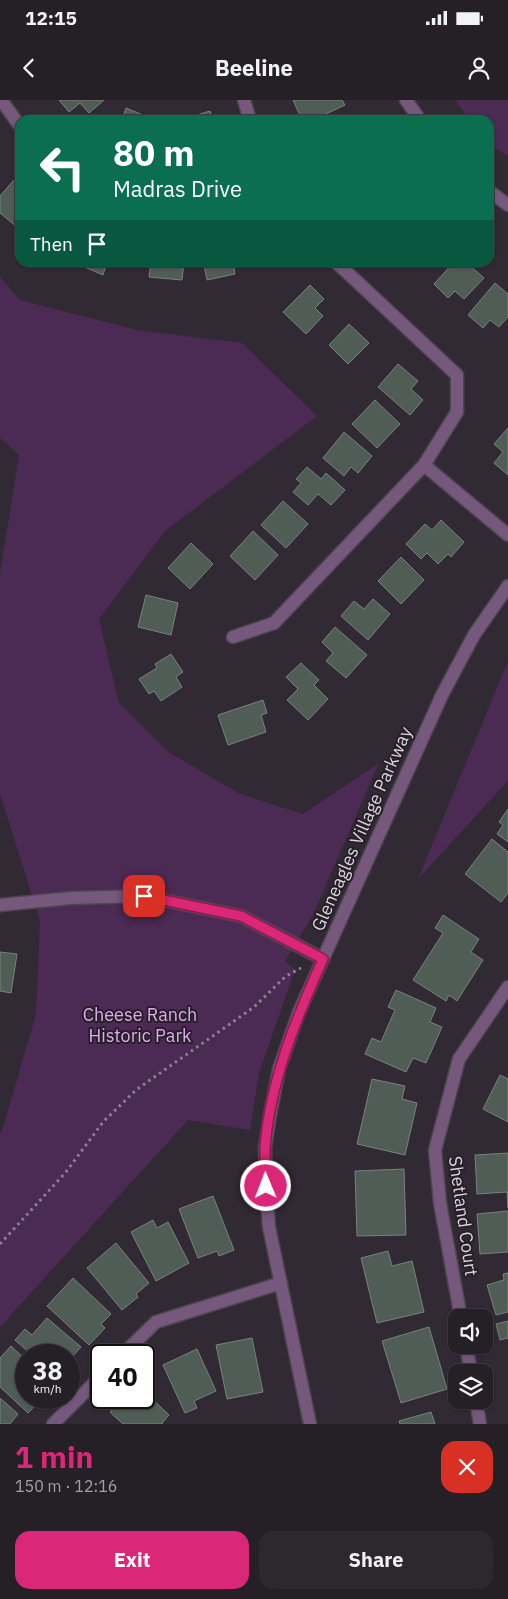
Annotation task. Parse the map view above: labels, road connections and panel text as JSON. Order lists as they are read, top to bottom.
{
  "streets": {
    "street": ["Gleneagles Village Parkway", "Shetland Court"]
  },
  "parks": ["Cheese Ranch Historic Park"],
  "page": {
    "status": "12:15",
    "header": "Beeline",
    "turn": ["80 m", "Madras Drive"],
    "then": "Then",
    "speed": "38 km/h",
    "limit": "40",
    "heading": ["1 min", "150 m · 12:16"],
    "buttons": ["Exit", "Share"]
  }
}
